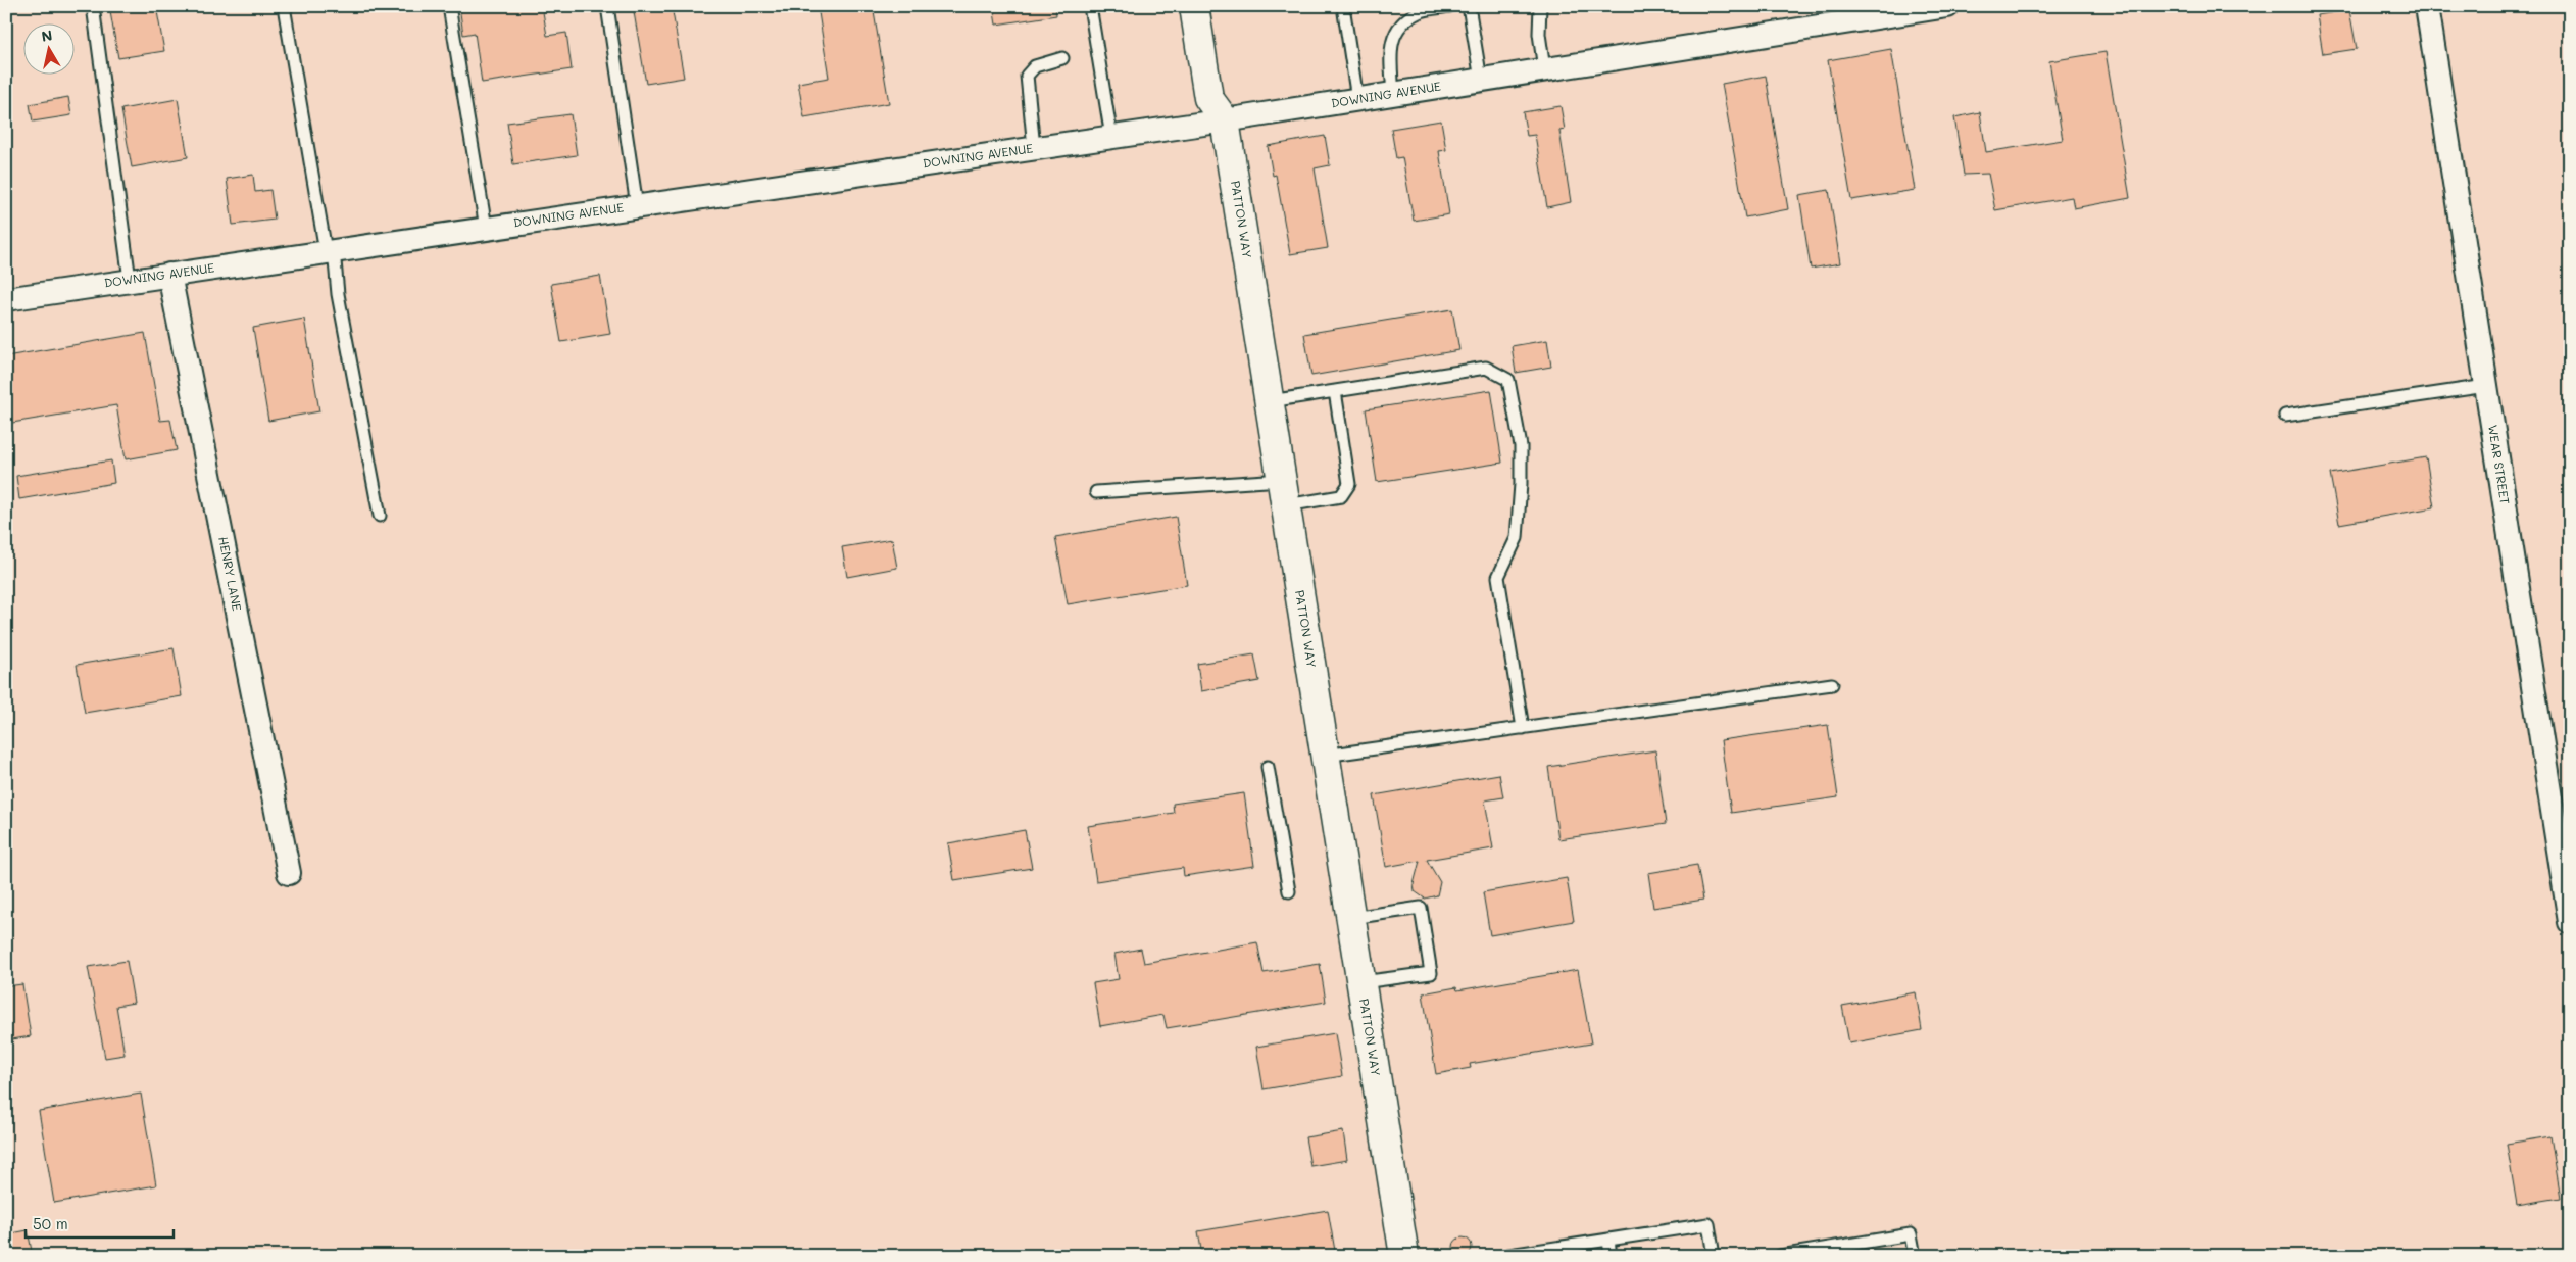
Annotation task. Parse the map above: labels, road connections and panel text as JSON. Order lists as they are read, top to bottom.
{
  "streets": {
    "street": [
      "DOWNING AVENUE",
      "PATTON WAY",
      "WEAR STREET",
      "HENRY LANE"
    ]
  },
  "crossings": [
    ["DOWNING AVENUE", "PATTON WAY"],
    ["DOWNING AVENUE", "HENRY LANE"]
  ],
  "scale_bar": "50 m",
  "north": "top"
}
